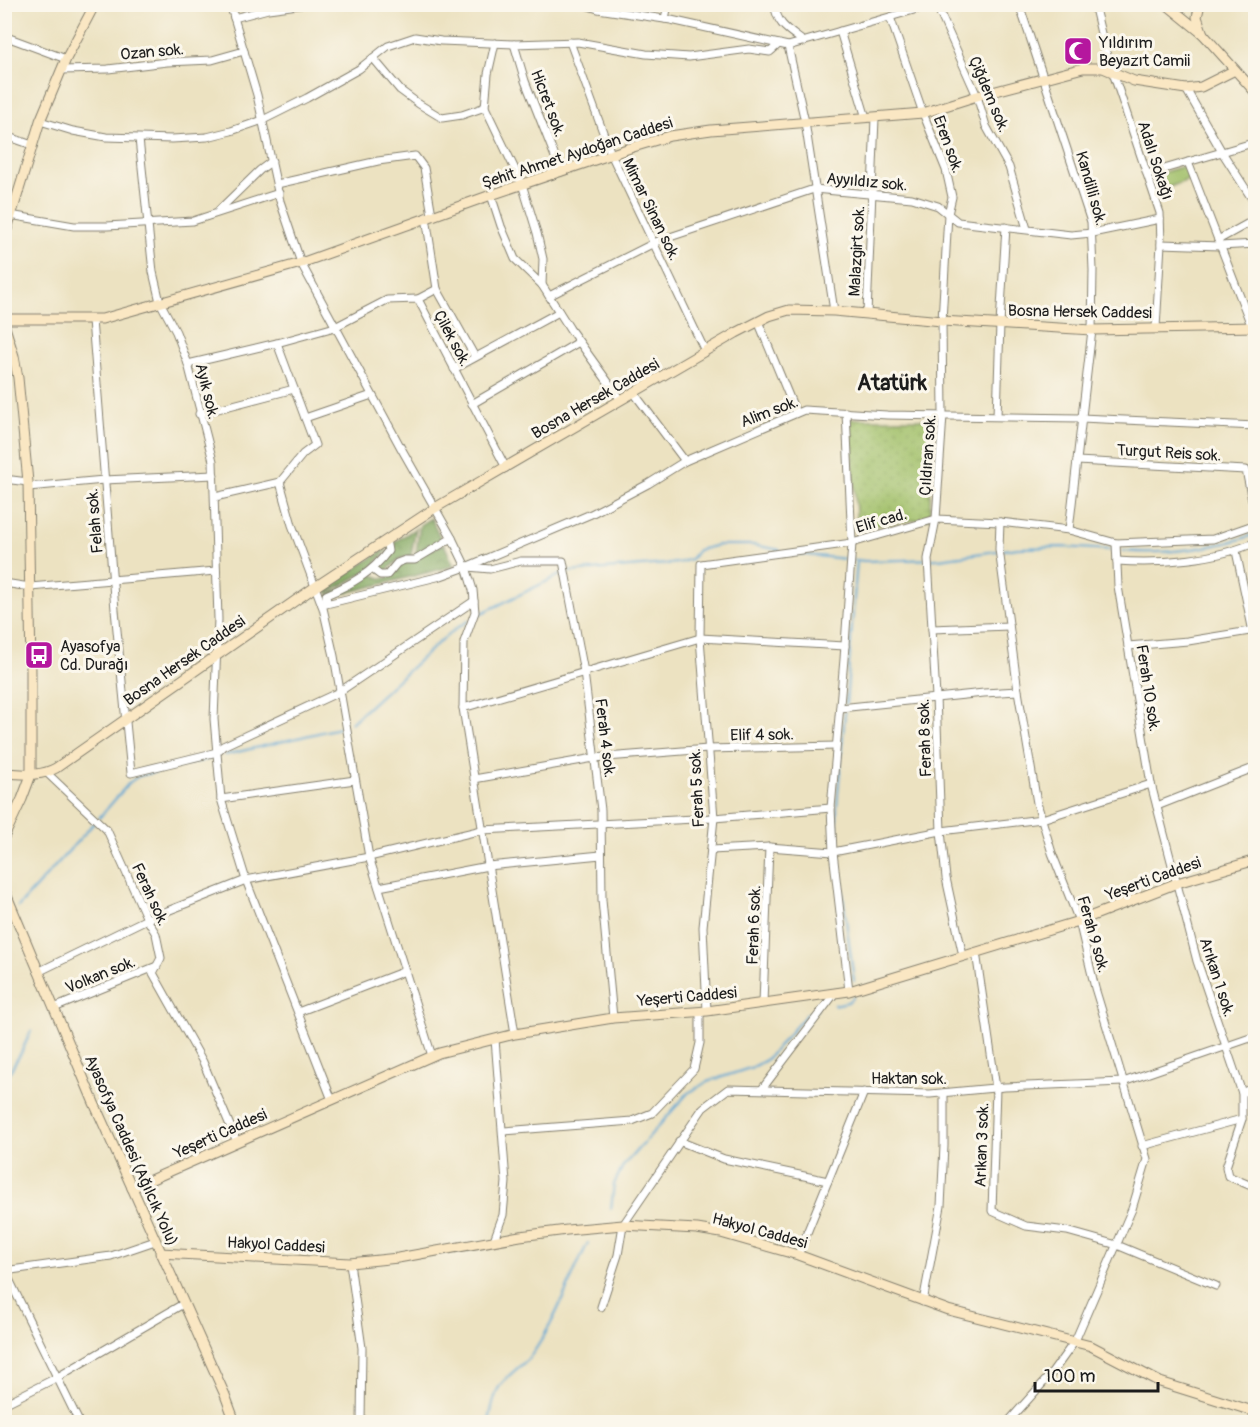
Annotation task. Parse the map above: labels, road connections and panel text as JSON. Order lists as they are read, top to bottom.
{
  "streets": {
    "street": [
      "Ozan sok.",
      "Çiğdem sok.",
      "Hicret sok.",
      "Eren sok.",
      "Şehit Ahmet Aydoğan Caddesi",
      "Adalı Sokağı",
      "Ayyıldız sok.",
      "Kandilli sok.",
      "Mimar Sinan sok.",
      "Malazgirt sok.",
      "Bosna Hersek Caddesi",
      "Çilek sok.",
      "Ayık sok.",
      "Alim sok.",
      "Turgut Reis sok.",
      "Çıldıran sok.",
      "Elif cad.",
      "Felah sok.",
      "Ferah 10 sok.",
      "Elif 4 sok.",
      "Ferah 4 sok.",
      "Ferah 8 sok.",
      "Ferah 5 sok.",
      "Yeşerti Caddesi",
      "Ferah sok.",
      "Ferah 6 sok.",
      "Ferah 9 sok.",
      "Volkan sok.",
      "Arıkan 1 sok.",
      "Haktan sok.",
      "Arıkan 3 sok.",
      "Ayasofya Caddesi (Ağılcık Yolu)",
      "Hakyol Caddesi"
    ]
  },
  "crossings": [
    ["Çiğdem sok.", "Şehit Ahmet Aydoğan Caddesi"],
    ["Çiğdem sok.", "Ayyıldız sok."],
    ["Hicret sok.", "Şehit Ahmet Aydoğan Caddesi"],
    ["Eren sok.", "Şehit Ahmet Aydoğan Caddesi"],
    ["Eren sok.", "Ayyıldız sok."],
    ["Eren sok.", "Bosna Hersek Caddesi"],
    ["Eren sok.", "Çıldıran sok."],
    ["Şehit Ahmet Aydoğan Caddesi", "Adalı Sokağı"],
    ["Şehit Ahmet Aydoğan Caddesi", "Kandilli sok."],
    ["Şehit Ahmet Aydoğan Caddesi", "Mimar Sinan sok."],
    ["Şehit Ahmet Aydoğan Caddesi", "Malazgirt sok."],
    ["Şehit Ahmet Aydoğan Caddesi", "Ayık sok."],
    ["Şehit Ahmet Aydoğan Caddesi", "Felah sok."],
    ["Adalı Sokağı", "Ayyıldız sok."],
    ["Adalı Sokağı", "Bosna Hersek Caddesi"],
    ["Ayyıldız sok.", "Kandilli sok."],
    ["Ayyıldız sok.", "Mimar Sinan sok."],
    ["Ayyıldız sok.", "Malazgirt sok."],
    ["Kandilli sok.", "Bosna Hersek Caddesi"],
    ["Kandilli sok.", "Alim sok."],
    ["Kandilli sok.", "Turgut Reis sok."],
    ["Kandilli sok.", "Elif cad."],
    ["Mimar Sinan sok.", "Bosna Hersek Caddesi"],
    ["Malazgirt sok.", "Bosna Hersek Caddesi"],
    ["Bosna Hersek Caddesi", "Çilek sok."],
    ["Bosna Hersek Caddesi", "Ayık sok."],
    ["Bosna Hersek Caddesi", "Çıldıran sok."],
    ["Bosna Hersek Caddesi", "Felah sok."],
    ["Bosna Hersek Caddesi", "Ferah sok."],
    ["Çilek sok.", "Ayık sok."],
    ["Ayık sok.", "Felah sok."],
    ["Ayık sok.", "Yeşerti Caddesi"],
    ["Alim sok.", "Çıldıran sok."],
    ["Alim sok.", "Ferah 4 sok."],
    ["Çıldıran sok.", "Elif cad."],
    ["Çıldıran sok.", "Ferah 8 sok."],
    ["Elif cad.", "Ferah 8 sok."],
    ["Elif cad.", "Ferah 5 sok."],
    ["Elif cad.", "Ferah 9 sok."],
    ["Ferah 10 sok.", "Yeşerti Caddesi"],
    ["Ferah 10 sok.", "Arıkan 1 sok."],
    ["Elif 4 sok.", "Ferah 4 sok."],
    ["Elif 4 sok.", "Ferah 5 sok."],
    ["Ferah 4 sok.", "Yeşerti Caddesi"],
    ["Ferah 8 sok.", "Yeşerti Caddesi"],
    ["Ferah 5 sok.", "Yeşerti Caddesi"],
    ["Yeşerti Caddesi", "Ferah sok."],
    ["Yeşerti Caddesi", "Ferah 6 sok."],
    ["Yeşerti Caddesi", "Ferah 9 sok."],
    ["Yeşerti Caddesi", "Arıkan 1 sok."],
    ["Yeşerti Caddesi", "Arıkan 3 sok."],
    ["Yeşerti Caddesi", "Ayasofya Caddesi (Ağılcık Yolu)"],
    ["Ferah sok.", "Volkan sok."],
    ["Ferah 9 sok.", "Haktan sok."],
    ["Ferah 9 sok.", "Arıkan 3 sok."],
    ["Ferah 9 sok.", "Hakyol Caddesi"],
    ["Volkan sok.", "Ayasofya Caddesi (Ağılcık Yolu)"],
    ["Arıkan 1 sok.", "Haktan sok."],
    ["Haktan sok.", "Arıkan 3 sok."],
    ["Haktan sok.", "Hakyol Caddesi"],
    ["Ayasofya Caddesi (Ağılcık Yolu)", "Hakyol Caddesi"]
  ],
  "districts": ["Atatürk"],
  "places": {
    "mosque": ["Yıldırım Beyazıt Camii"],
    "bus stop": ["Ayasofya Cd. Durağı"]
  },
  "scale_bar": "100 m"
}
